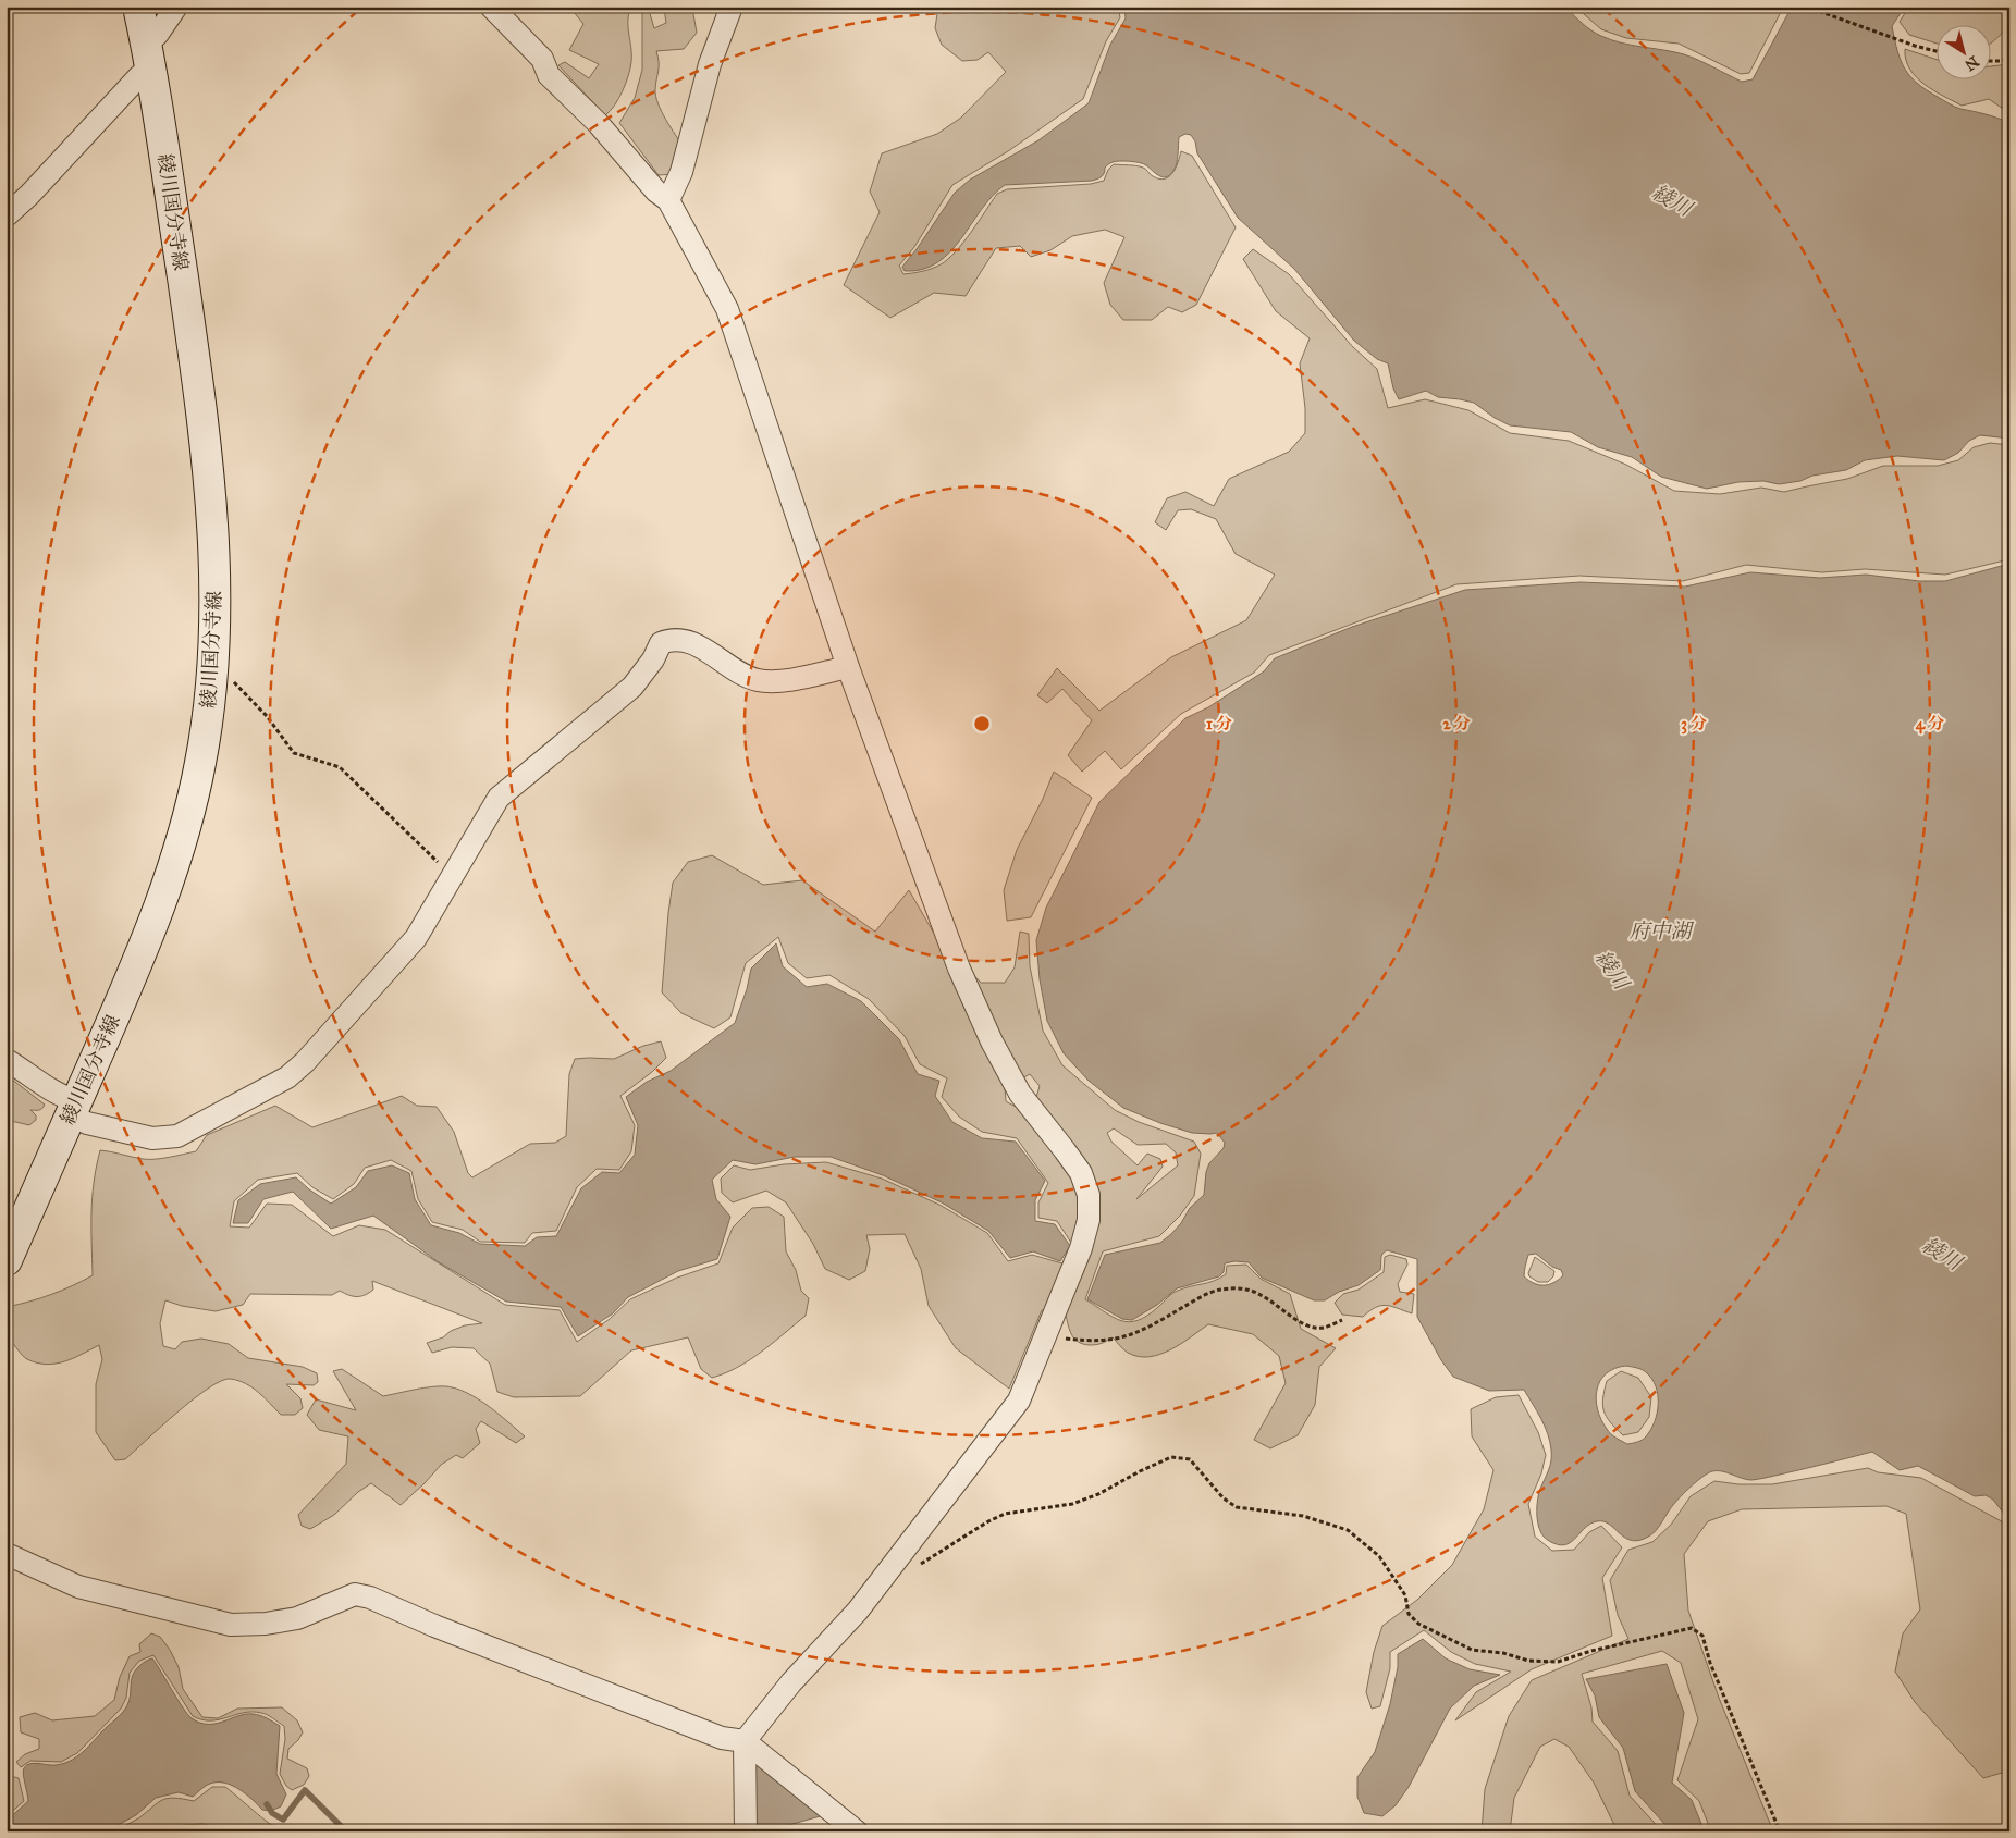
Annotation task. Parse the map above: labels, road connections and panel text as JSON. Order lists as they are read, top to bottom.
{
  "streets": {
    "main road": ["綾川国分寺線"]
  },
  "water": ["綾川", "府中湖"],
  "north": "bottom right",
  "rings": [
    "1 分",
    "2 分",
    "3 分",
    "4 分"
  ]
}
